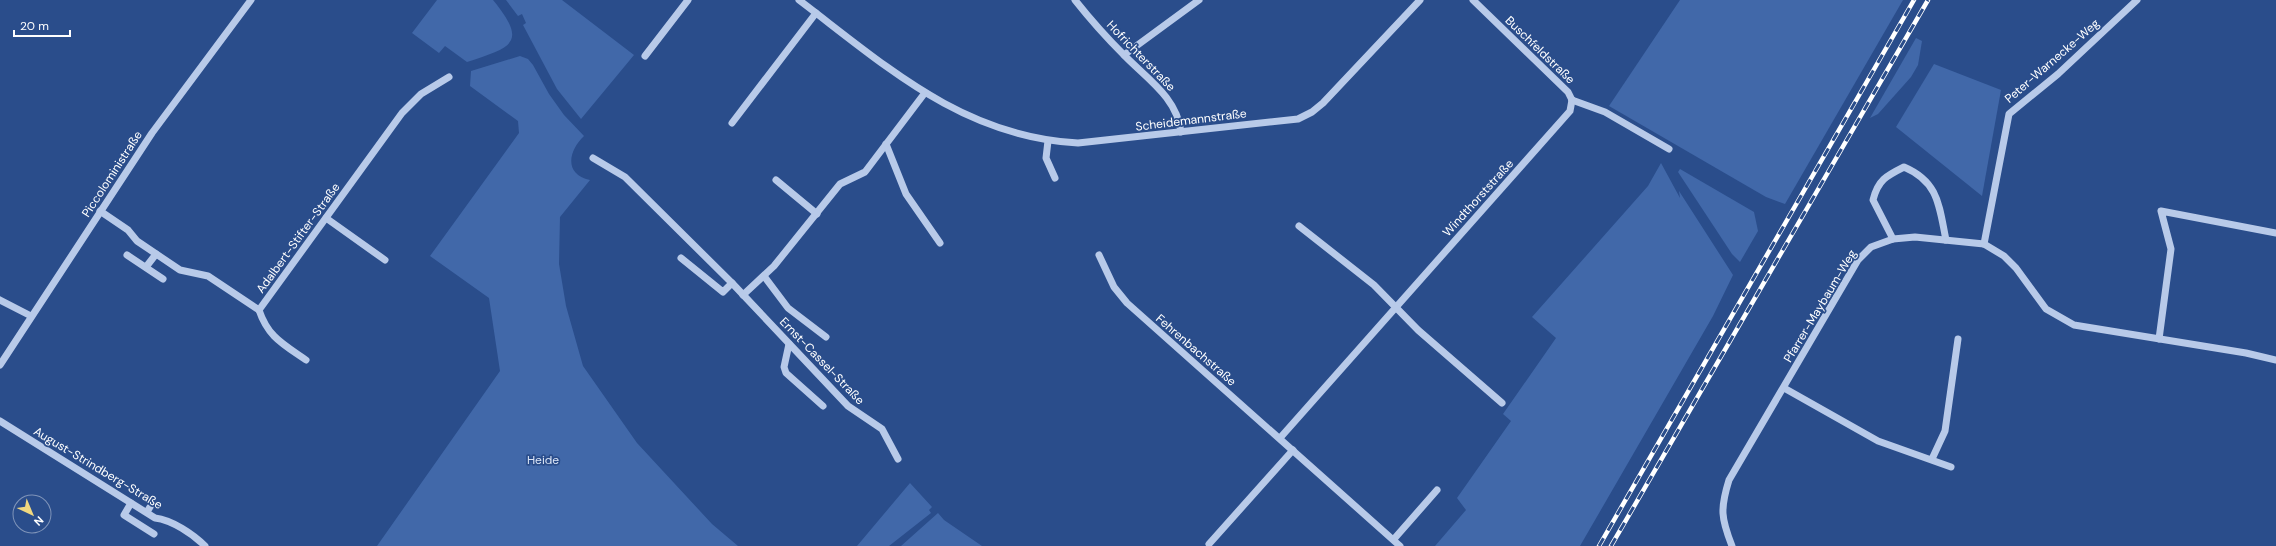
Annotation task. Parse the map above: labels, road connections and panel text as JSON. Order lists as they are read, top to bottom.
{
  "streets": {
    "street": [
      "Buschfeldstraße",
      "Hofrichterstraße",
      "Peter-Warnecke-Weg",
      "Scheidemannstraße",
      "Piccoloministraße",
      "Windthorststraße",
      "Adalbert-Stifter-Straße",
      "Pfarrer-Maybaum-Weg",
      "Fehrenbachstraße",
      "Ernst-Cassel-Straße",
      "August-Strindberg-Straße"
    ]
  },
  "crossings": [
    ["Buschfeldstraße", "Windthorststraße"],
    ["Hofrichterstraße", "Scheidemannstraße"],
    ["Peter-Warnecke-Weg", "Pfarrer-Maybaum-Weg"],
    ["Piccoloministraße", "Adalbert-Stifter-Straße"],
    ["Windthorststraße", "Fehrenbachstraße"]
  ],
  "parks": ["Heide"],
  "scale_bar": "20 m",
  "north": "bottom right"
}
